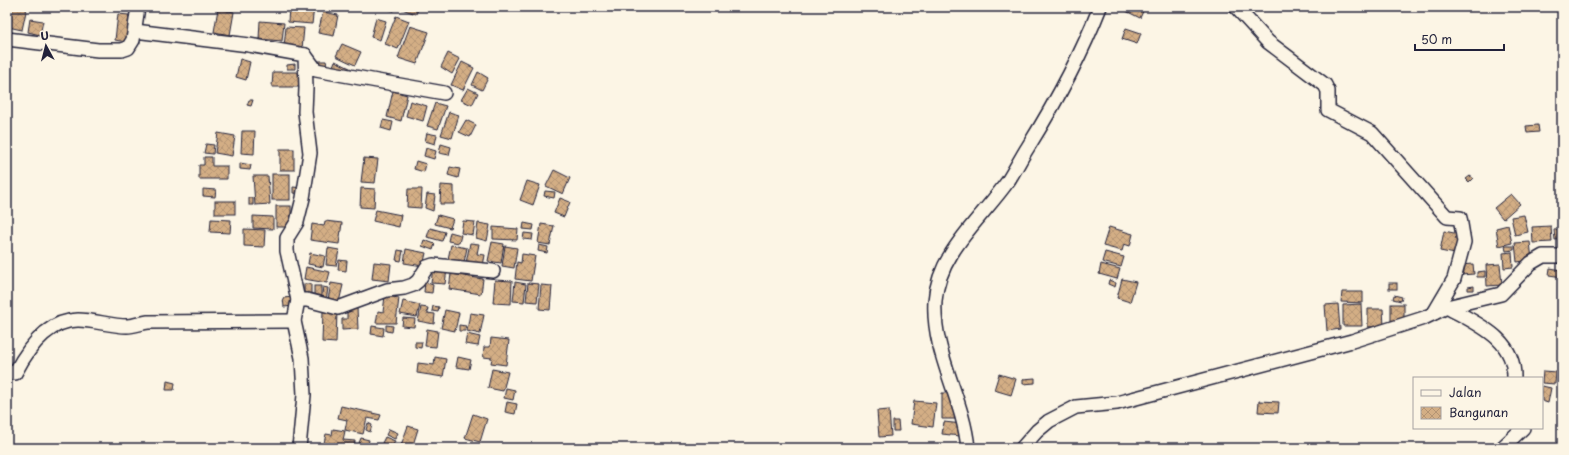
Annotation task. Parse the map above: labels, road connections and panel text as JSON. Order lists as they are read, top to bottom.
{
  "legend": ["Jalan", "Bangunan"],
  "scale_bar": "50 m",
  "north": "top"
}
